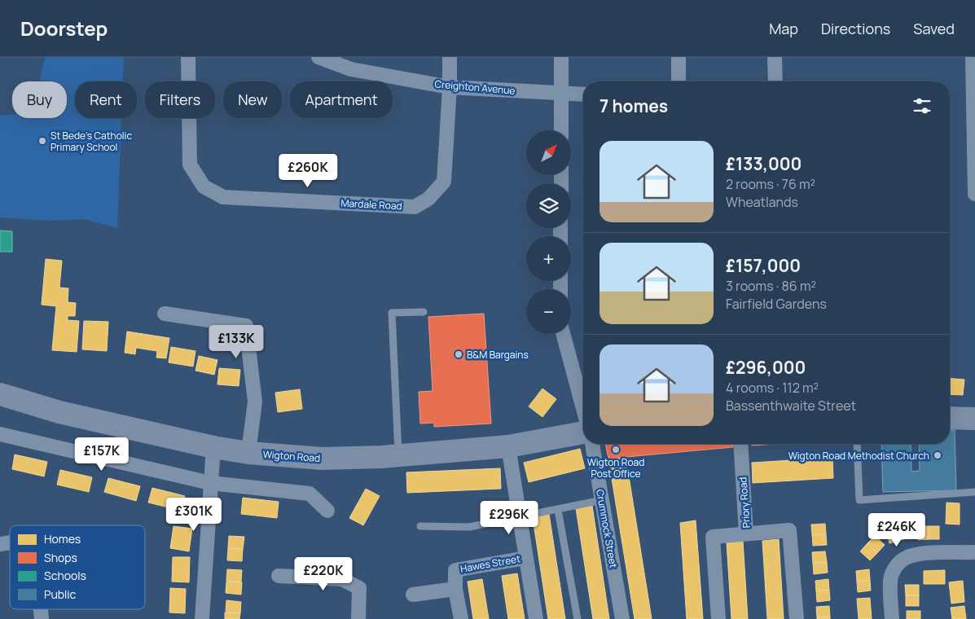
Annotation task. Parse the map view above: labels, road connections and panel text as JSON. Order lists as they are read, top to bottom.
{
  "streets": {
    "main road": ["Wigton Road"],
    "street": [
      "Creighton Avenue",
      "Mardale Road",
      "Priory Road",
      "Crummock Street",
      "Hawes Street"
    ]
  },
  "crossings": [
    ["Creighton Avenue", "Mardale Road"]
  ],
  "places": [
    "St Bede's Catholic Primary School",
    "B&M Bargains",
    "Wigton Road Post Office",
    "Wigton Road Methodist Church"
  ],
  "legend": [
    "Homes",
    "Shops",
    "Schools",
    "Public"
  ],
  "north": "top right",
  "page": {
    "header": "Doorstep",
    "nav": ["Map", "Directions", "Saved"],
    "chip": [
      "Buy",
      "Rent",
      "Filters",
      "New",
      "Apartment"
    ],
    "heading": "7 homes",
    "map_buttons": ["+", "−"],
    "list": [
      {
        "name": "£133,000",
        "note": "2 rooms · 76 m² · Wheatlands"
      },
      {
        "name": "£157,000",
        "note": "3 rooms · 86 m² · Fairfield Gardens"
      },
      {
        "name": "£296,000",
        "note": "4 rooms · 112 m² · Bassenthwaite Street"
      }
    ],
    "price": [
      "£260K",
      "£133K",
      "£157K",
      "£301K",
      "£296K",
      "£246K",
      "£220K"
    ]
  }
}
